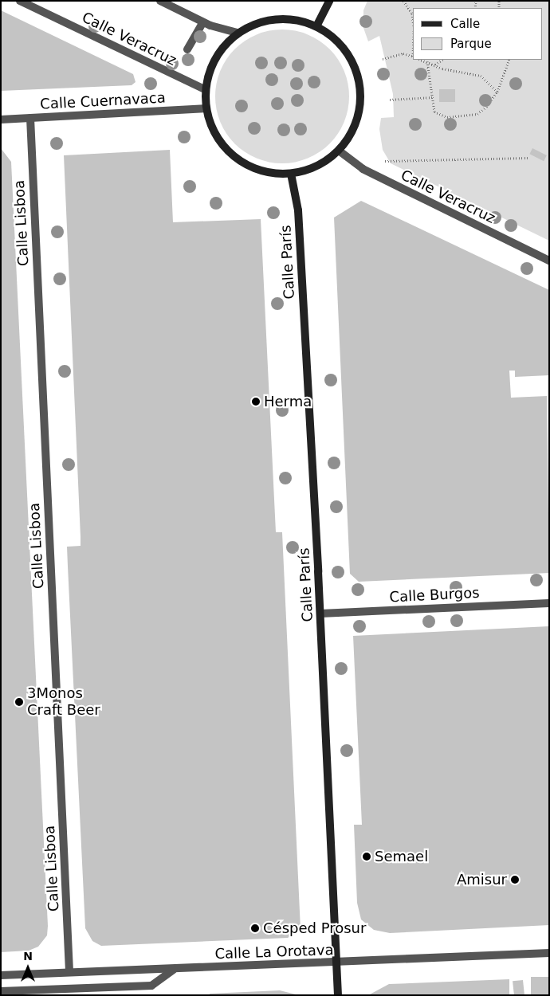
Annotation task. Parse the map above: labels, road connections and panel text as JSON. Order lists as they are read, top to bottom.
{
  "streets": {
    "main road": ["Calle París"],
    "street": [
      "Calle Veracruz",
      "Calle Cuernavaca",
      "Calle Lisboa",
      "Calle Burgos",
      "Calle La Orotava"
    ]
  },
  "crossings": [
    ["Calle Cuernavaca", "Calle Lisboa"],
    ["Calle Lisboa", "Calle La Orotava"],
    ["Calle París", "Calle Burgos"],
    ["Calle París", "Calle La Orotava"]
  ],
  "places": [
    "Herma",
    "3Monos Craft Beer",
    "Semael",
    "Amisur",
    "Césped Prosur"
  ],
  "legend": ["Calle", "Parque"],
  "north": "top"
}
